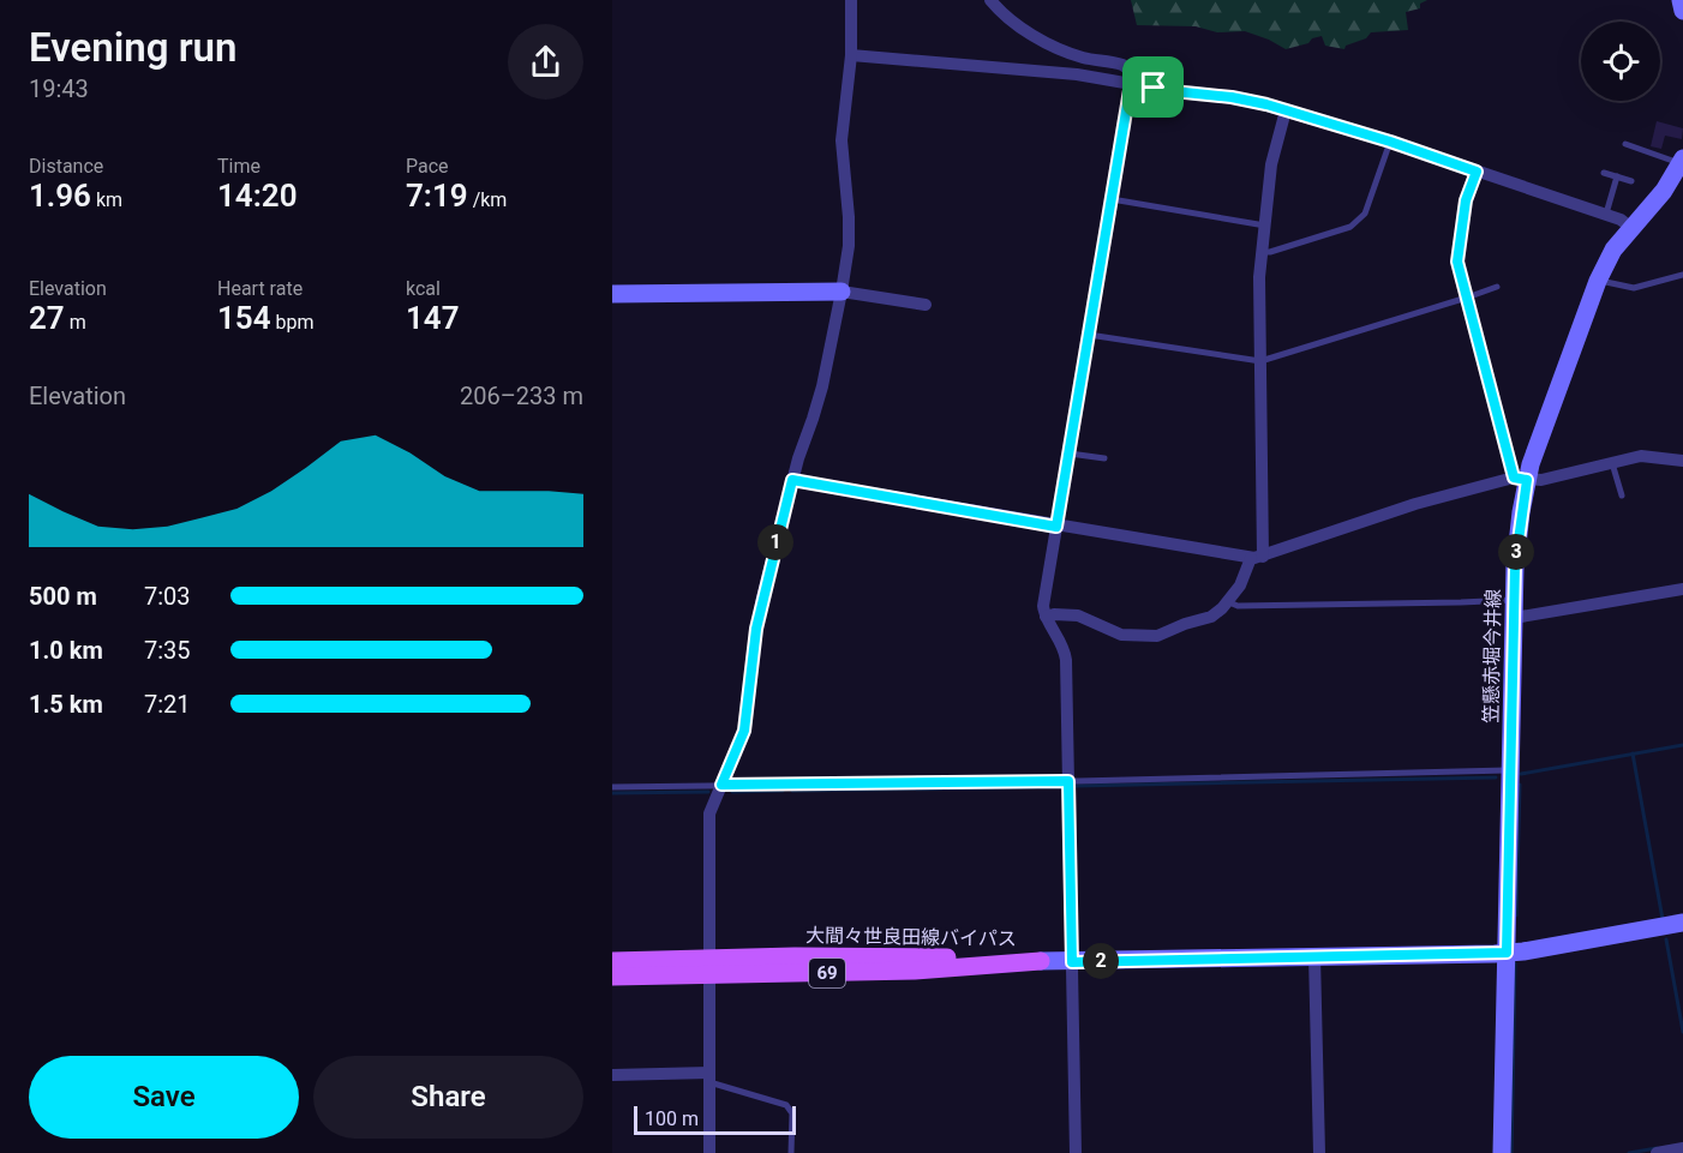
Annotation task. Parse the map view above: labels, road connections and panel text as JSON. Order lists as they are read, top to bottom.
{
  "streets": {
    "main road": ["笠懸赤堀今井線", "大間々世良田線バイパス", "69"]
  },
  "scale_bar": "100 m",
  "page": {
    "heading": ["Evening run", "19:43"],
    "stats": [
      ["Distance", "1.96 km"],
      ["Time", "14:20"],
      ["Pace", "7:19 /km"],
      ["Elevation", "27 m"],
      ["Heart rate", "154 bpm"],
      ["kcal", "147"]
    ],
    "chart": ["Elevation", "206–233 m"],
    "pins": ["1", "3", "2"],
    "list": [
      {
        "name": "500 m",
        "note": "7:03"
      },
      {
        "name": "1.0 km",
        "note": "7:35"
      },
      {
        "name": "1.5 km",
        "note": "7:21"
      }
    ],
    "buttons": ["Save", "Share"],
    "scale": "100 m"
  }
}
